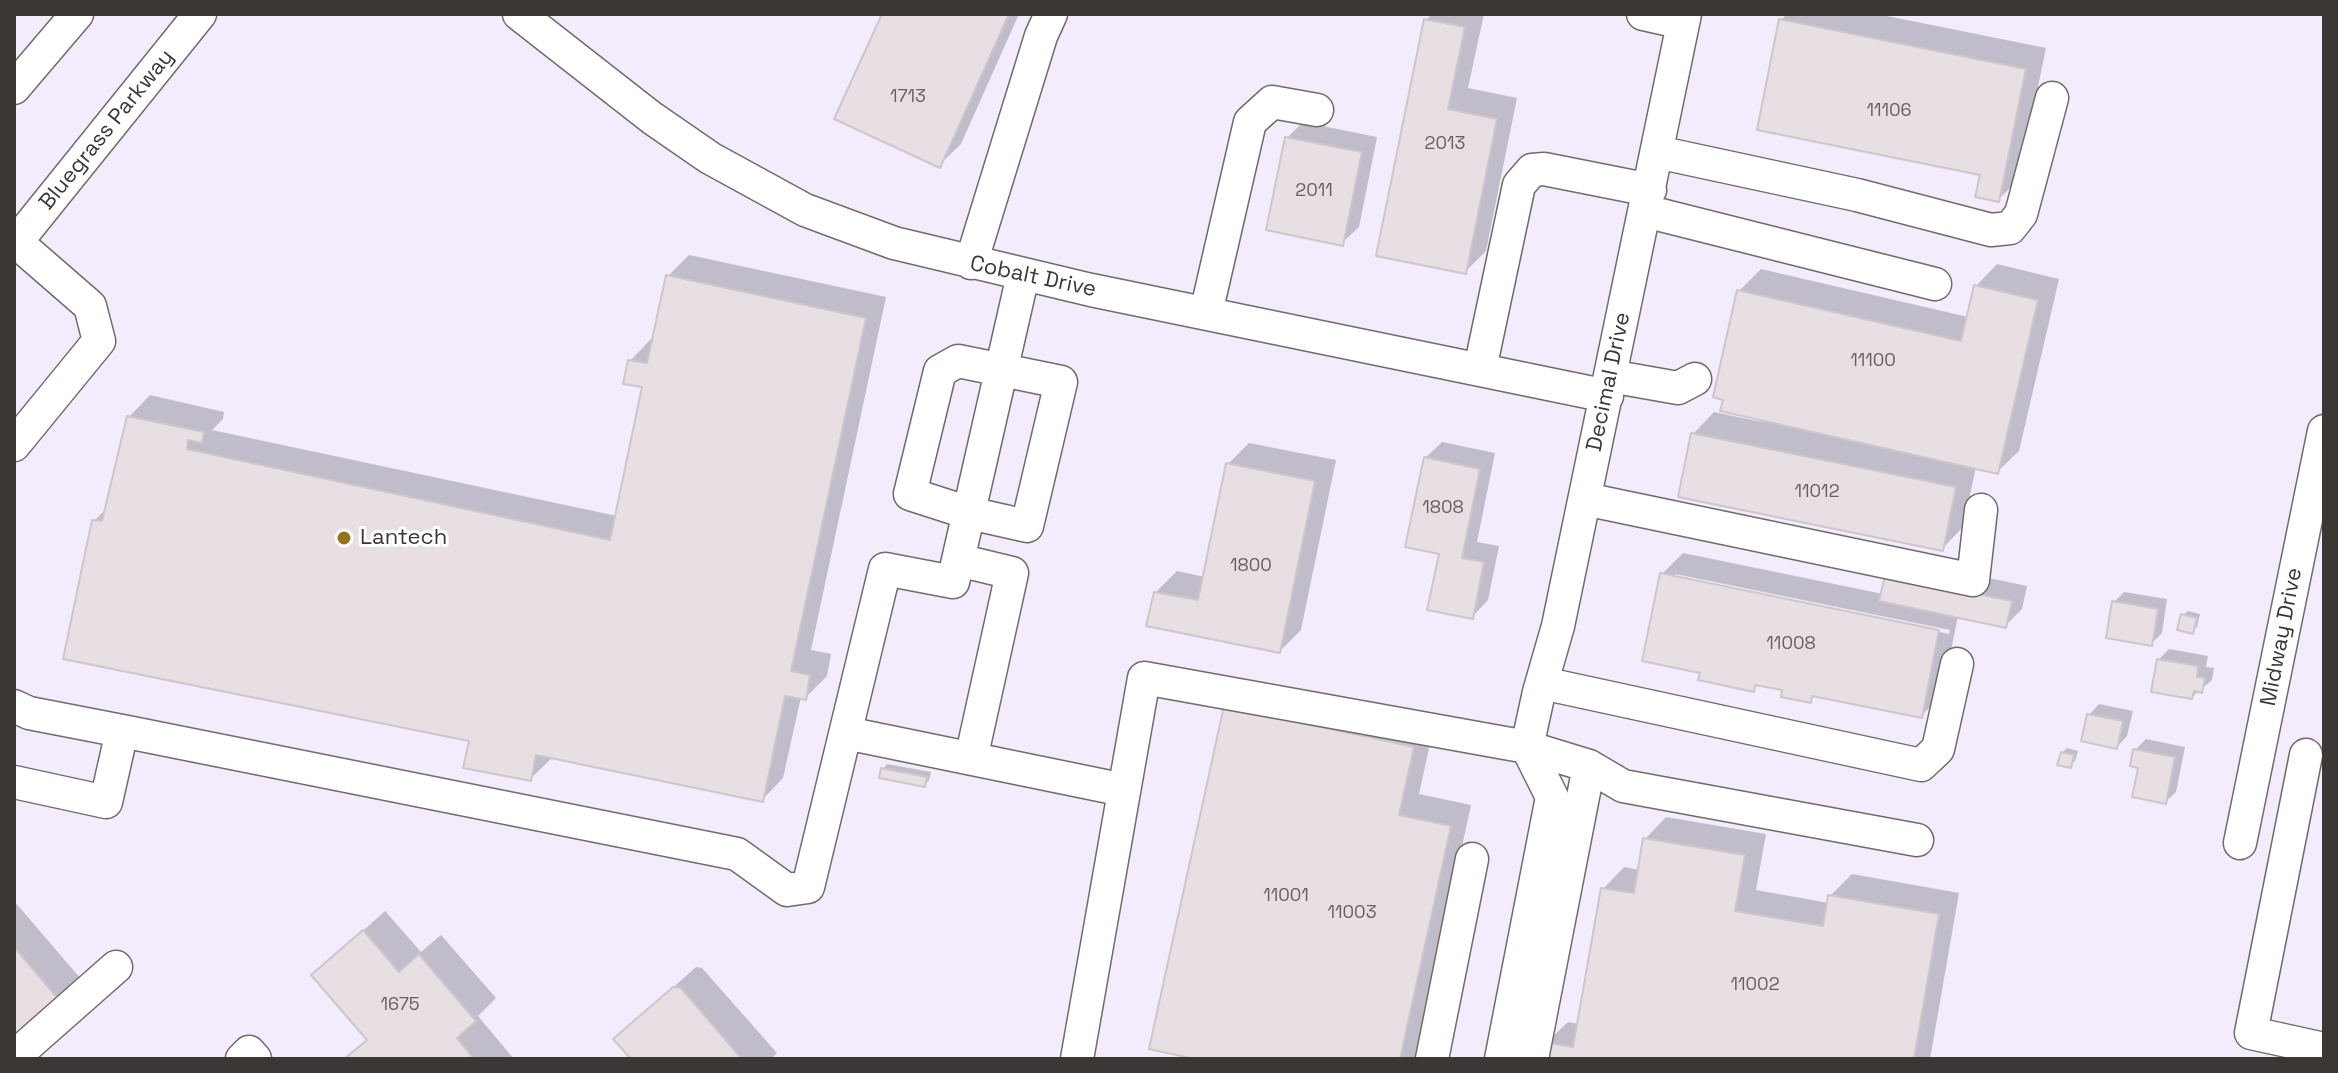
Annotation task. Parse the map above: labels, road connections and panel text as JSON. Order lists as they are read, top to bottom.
{
  "streets": {
    "street": [
      "Bluegrass Parkway",
      "Cobalt Drive",
      "Decimal Drive",
      "Midway Drive"
    ]
  },
  "crossings": [
    ["Cobalt Drive", "Decimal Drive"]
  ],
  "places": ["Lantech"],
  "house_numbers": [
    "1713",
    "11106",
    "2013",
    "2011",
    "11100",
    "11012",
    "1808",
    "1800",
    "11008",
    "11001",
    "11003",
    "11002",
    "1675"
  ]
}
